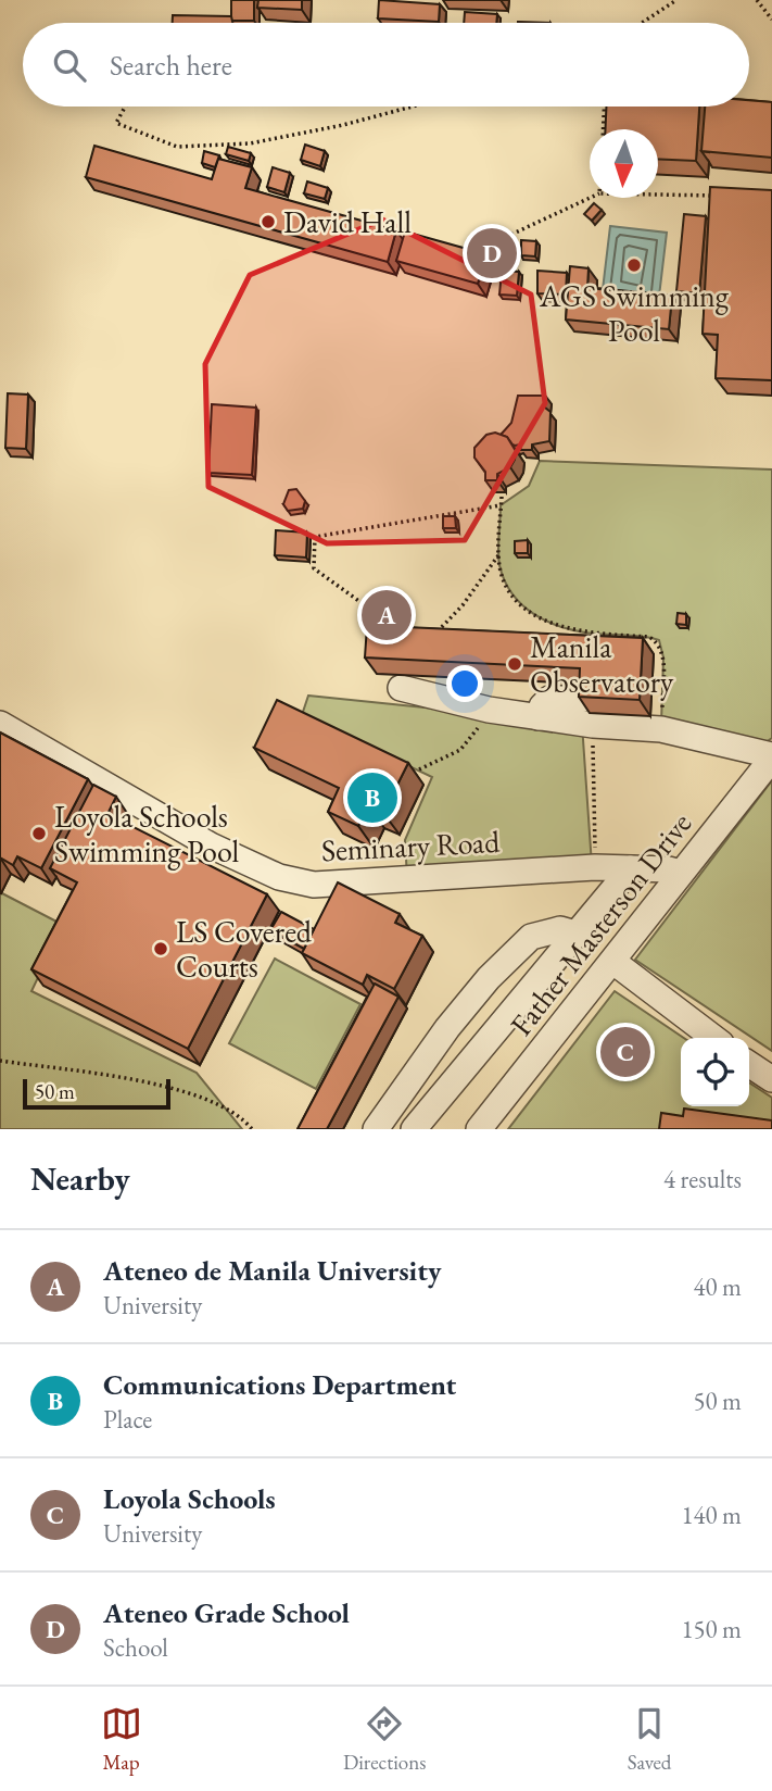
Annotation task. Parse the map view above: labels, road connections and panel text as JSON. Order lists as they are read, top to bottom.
{
  "streets": {
    "lane": ["Seminary Road", "Father Masterson Drive"]
  },
  "crossings": [
    ["Seminary Road", "Father Masterson Drive"]
  ],
  "places": [
    "David Hall",
    "AGS Swimming Pool",
    "Manila Observatory",
    "Loyola Schools Swimming Pool",
    "LS Covered Courts"
  ],
  "scale_bar": "50 m",
  "north": "bottom",
  "page": {
    "search": "Search here",
    "pins": [
      "D",
      "A",
      "B",
      "C"
    ],
    "scale": "50 m",
    "heading": ["Nearby", "4 results"],
    "list": [
      {
        "mark": "A",
        "name": "Ateneo de Manila University",
        "note": "University",
        "value": "40 m"
      },
      {
        "mark": "B",
        "name": "Communications Department",
        "note": "Place",
        "value": "50 m"
      },
      {
        "mark": "C",
        "name": "Loyola Schools",
        "note": "University",
        "value": "140 m"
      },
      {
        "mark": "D",
        "name": "Ateneo Grade School",
        "note": "School",
        "value": "150 m"
      }
    ],
    "nav": ["Map", "Directions", "Saved"]
  }
}
